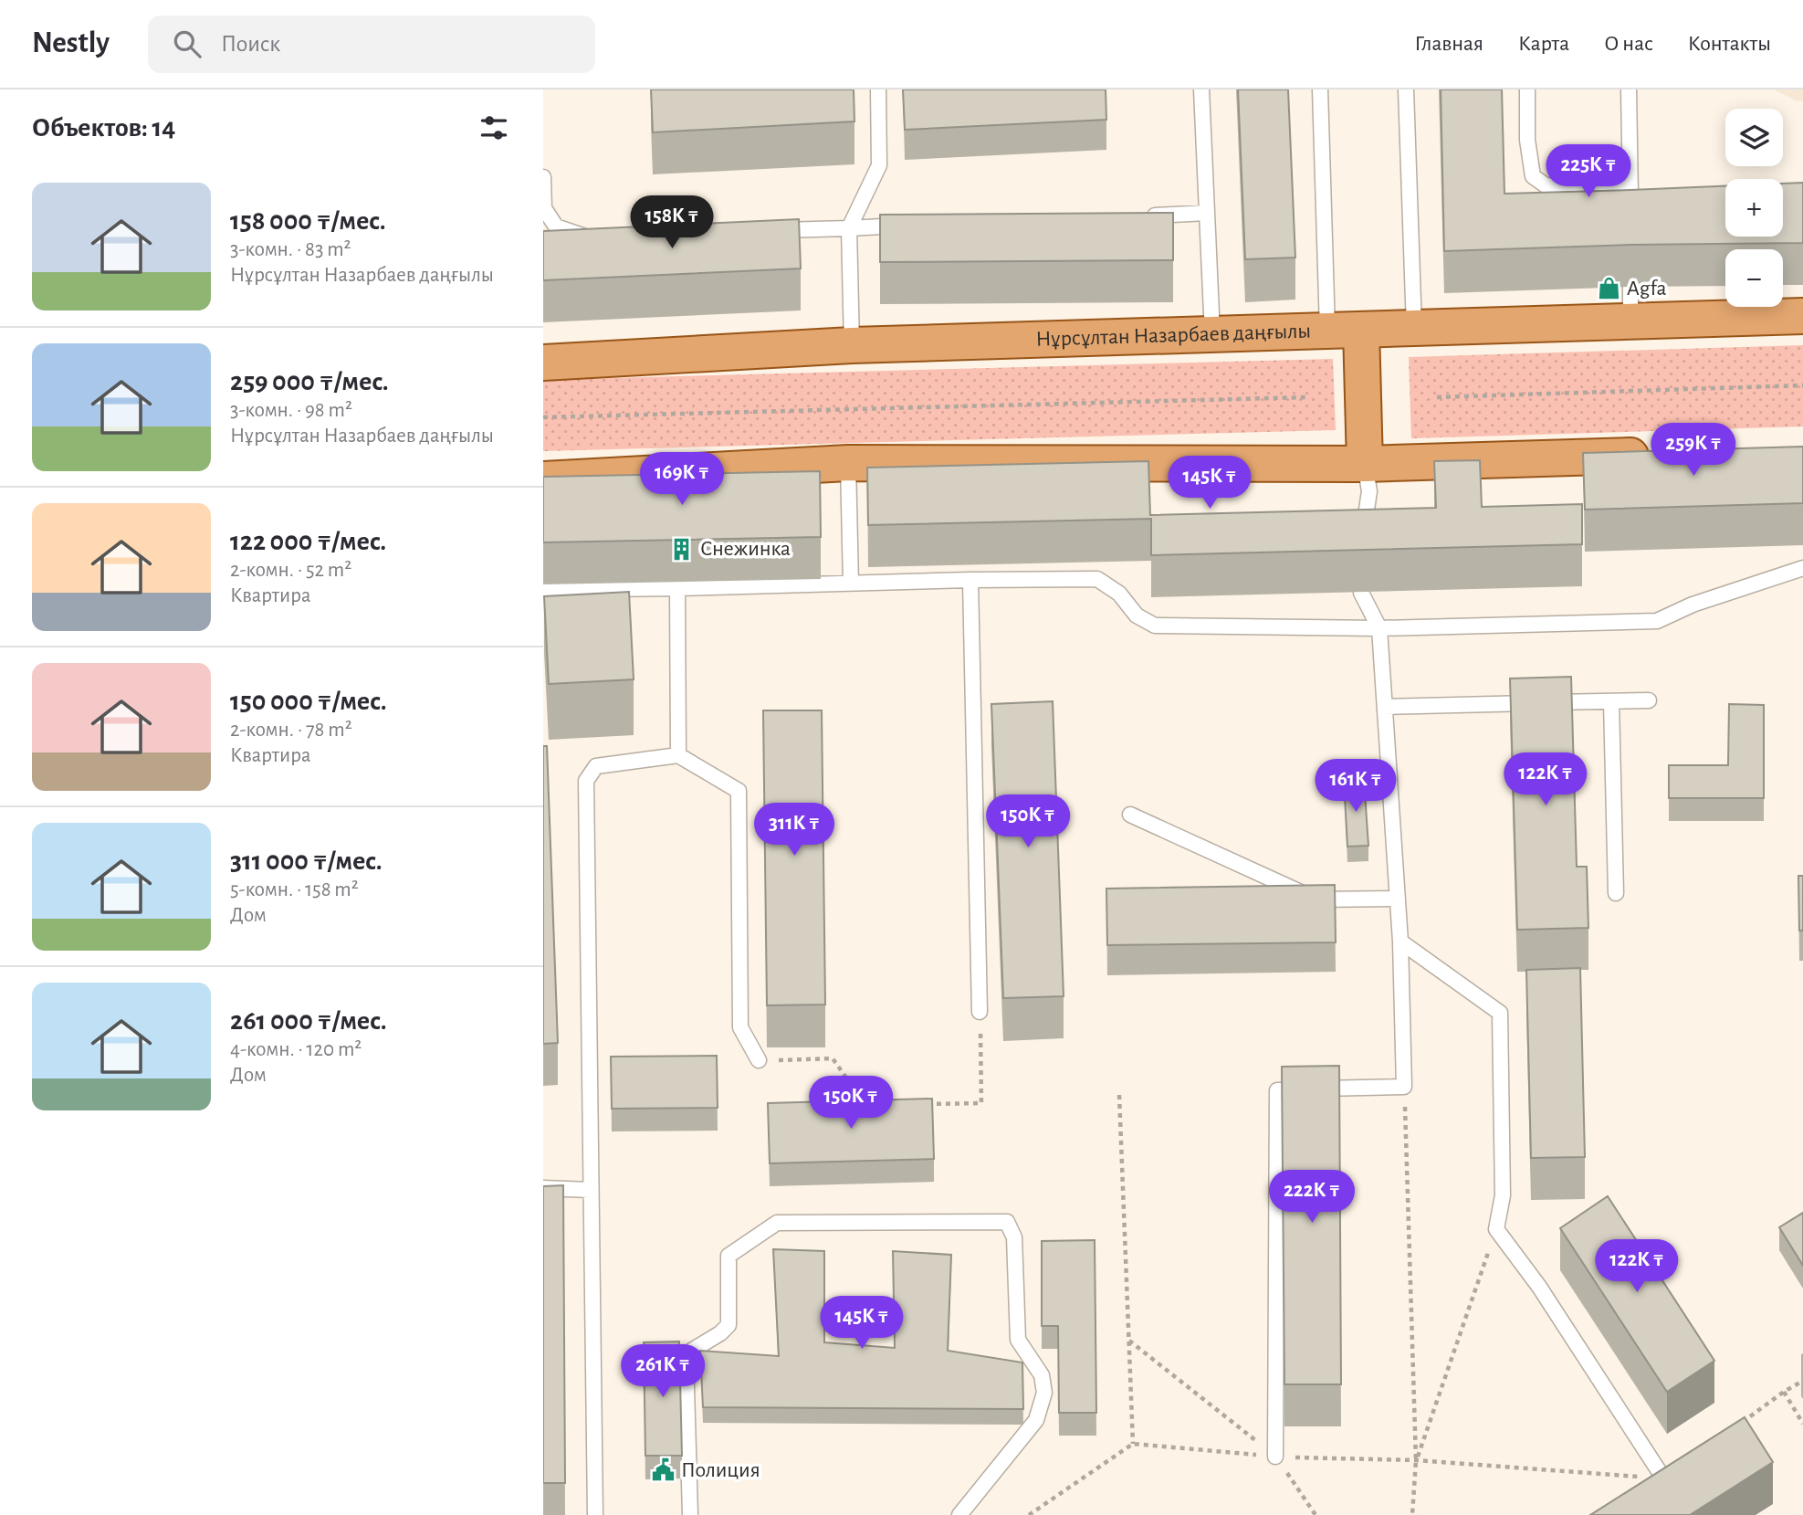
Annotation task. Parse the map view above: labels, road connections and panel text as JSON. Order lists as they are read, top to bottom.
{
  "streets": {
    "main road": ["Нұрсұлтан Назарбаев даңғылы"]
  },
  "places": {
    "shop": ["Agfa"],
    "building": ["Снежинка"],
    "public building": ["Полиция"]
  },
  "page": {
    "header": "Nestly",
    "search": "Поиск",
    "nav": [
      "Главная",
      "Карта",
      "О нас",
      "Контакты"
    ],
    "heading": "Объектов: 14",
    "map_buttons": ["+", "−"],
    "price": [
      "225K ₸",
      "158K ₸",
      "259K ₸",
      "169K ₸",
      "145K ₸",
      "122K ₸",
      "161K ₸",
      "150K ₸",
      "311K ₸",
      "150K ₸",
      "222K ₸",
      "122K ₸",
      "145K ₸",
      "261K ₸"
    ],
    "list": [
      {
        "name": "158 000 ₸/мес.",
        "note": "3-комн. · 83 m² · Нұрсұлтан Назарбаев даңғылы"
      },
      {
        "name": "259 000 ₸/мес.",
        "note": "3-комн. · 98 m² · Нұрсұлтан Назарбаев даңғылы"
      },
      {
        "name": "122 000 ₸/мес.",
        "note": "2-комн. · 52 m² · Квартира"
      },
      {
        "name": "150 000 ₸/мес.",
        "note": "2-комн. · 78 m² · Квартира"
      },
      {
        "name": "311 000 ₸/мес.",
        "note": "5-комн. · 158 m² · Дом"
      },
      {
        "name": "261 000 ₸/мес.",
        "note": "4-комн. · 120 m² · Дом"
      }
    ]
  }
}
